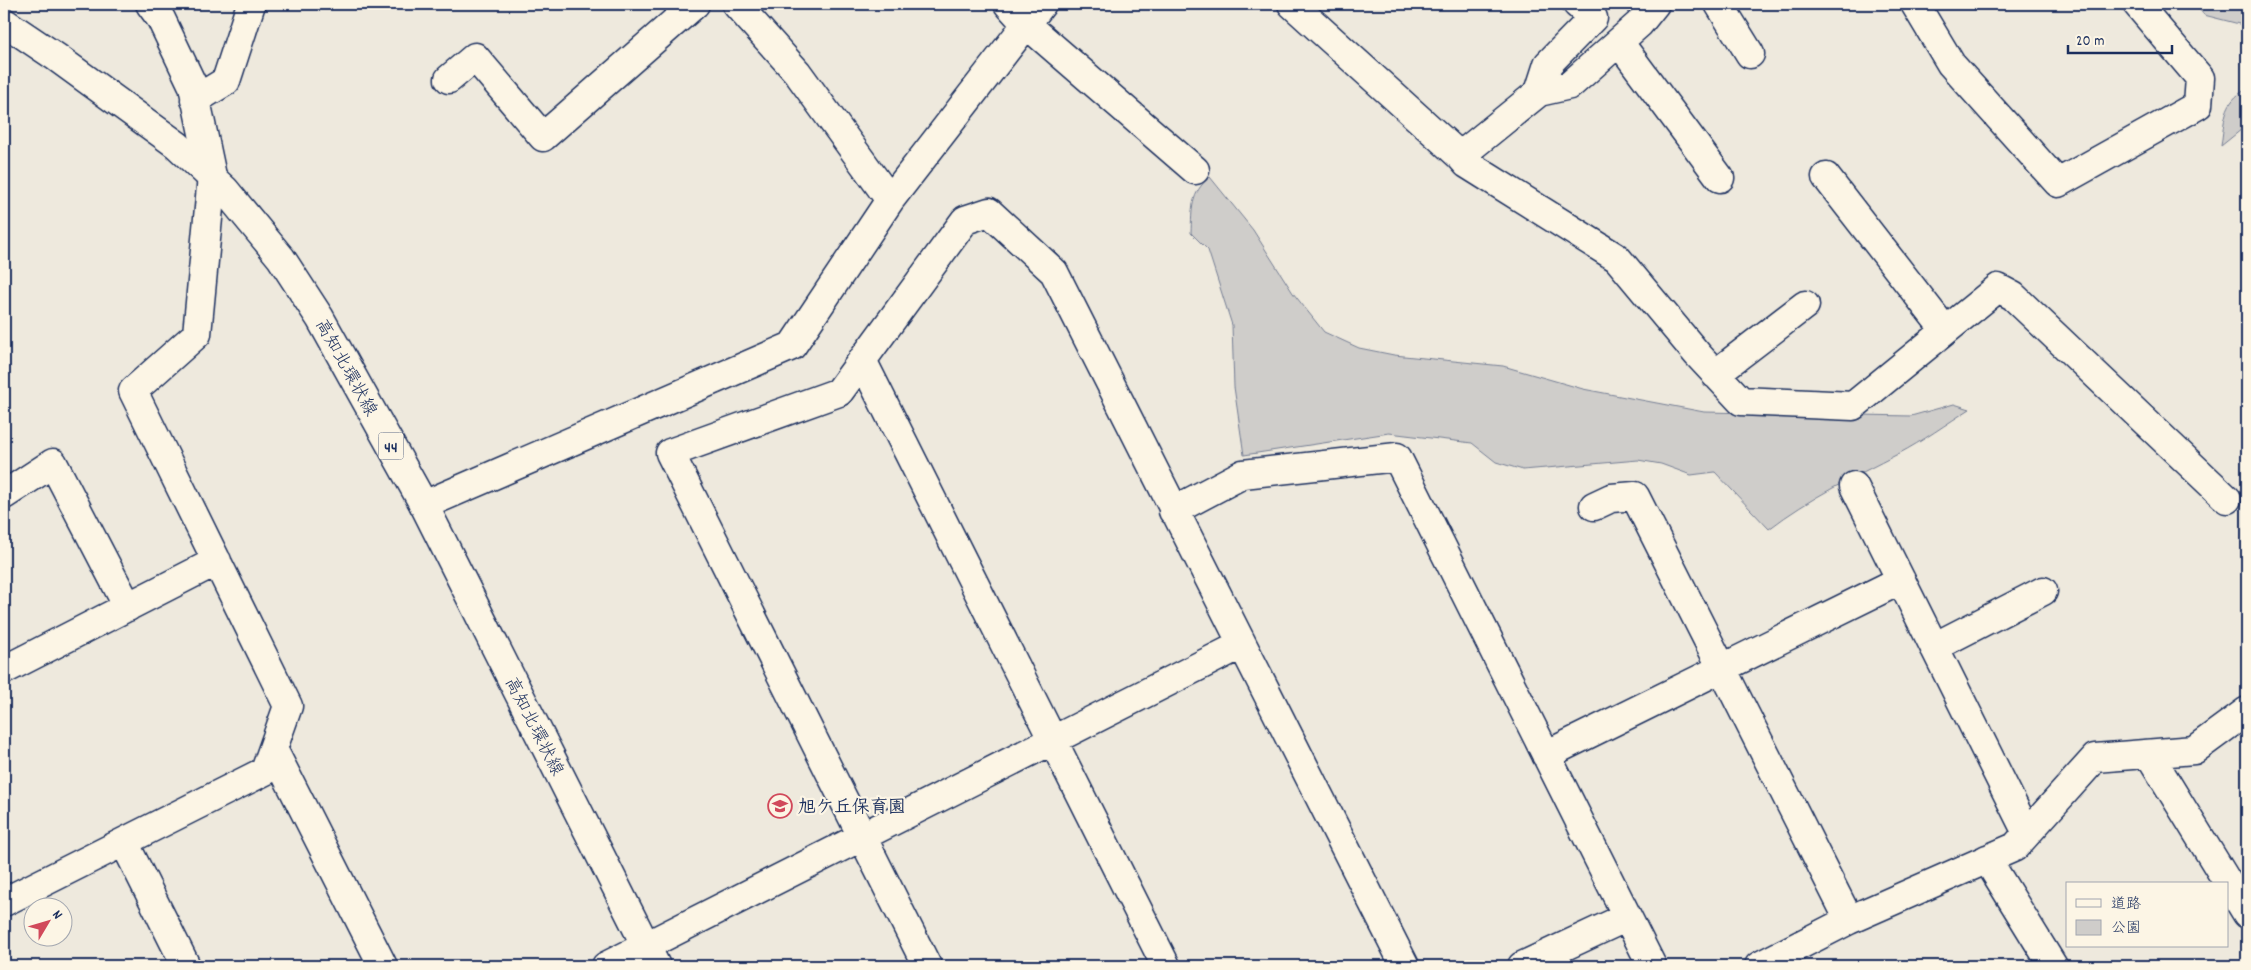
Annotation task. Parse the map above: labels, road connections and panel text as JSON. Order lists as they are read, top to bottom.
{
  "streets": {
    "street": ["高知北環状線", "44"]
  },
  "places": {
    "school or university": ["旭ケ丘保育園"]
  },
  "legend": ["道路", "公園"],
  "scale_bar": "20 m",
  "north": "top right"
}
